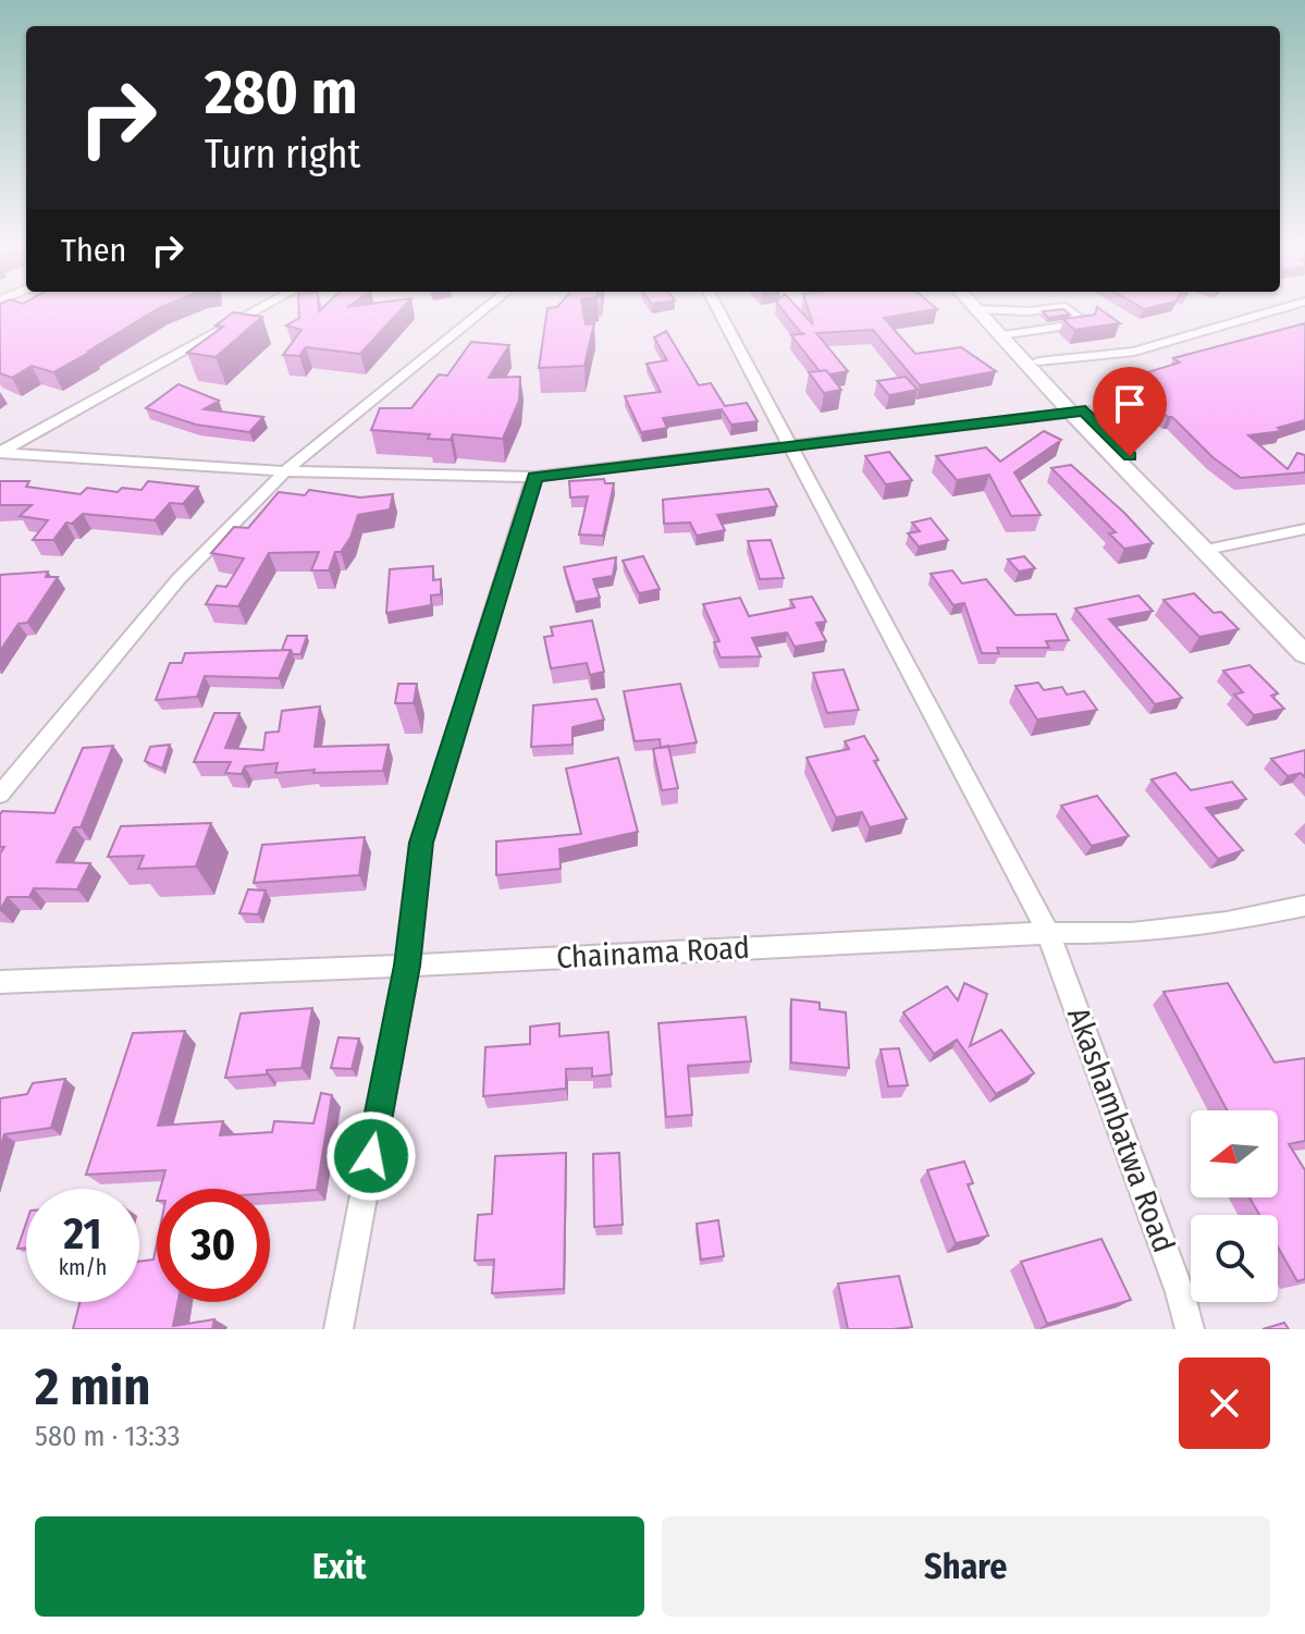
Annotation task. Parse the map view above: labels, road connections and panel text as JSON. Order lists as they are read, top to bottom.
{
  "streets": {
    "street": ["Chainama Road", "Akashambatwa Road"]
  },
  "crossings": [
    ["Chainama Road", "Akashambatwa Road"]
  ],
  "north": "left",
  "page": {
    "turn": ["280 m", "Turn right"],
    "then": "Then",
    "speed": "21 km/h",
    "limit": "30",
    "heading": ["2 min", "580 m · 13:33"],
    "buttons": ["Exit", "Share"]
  }
}
